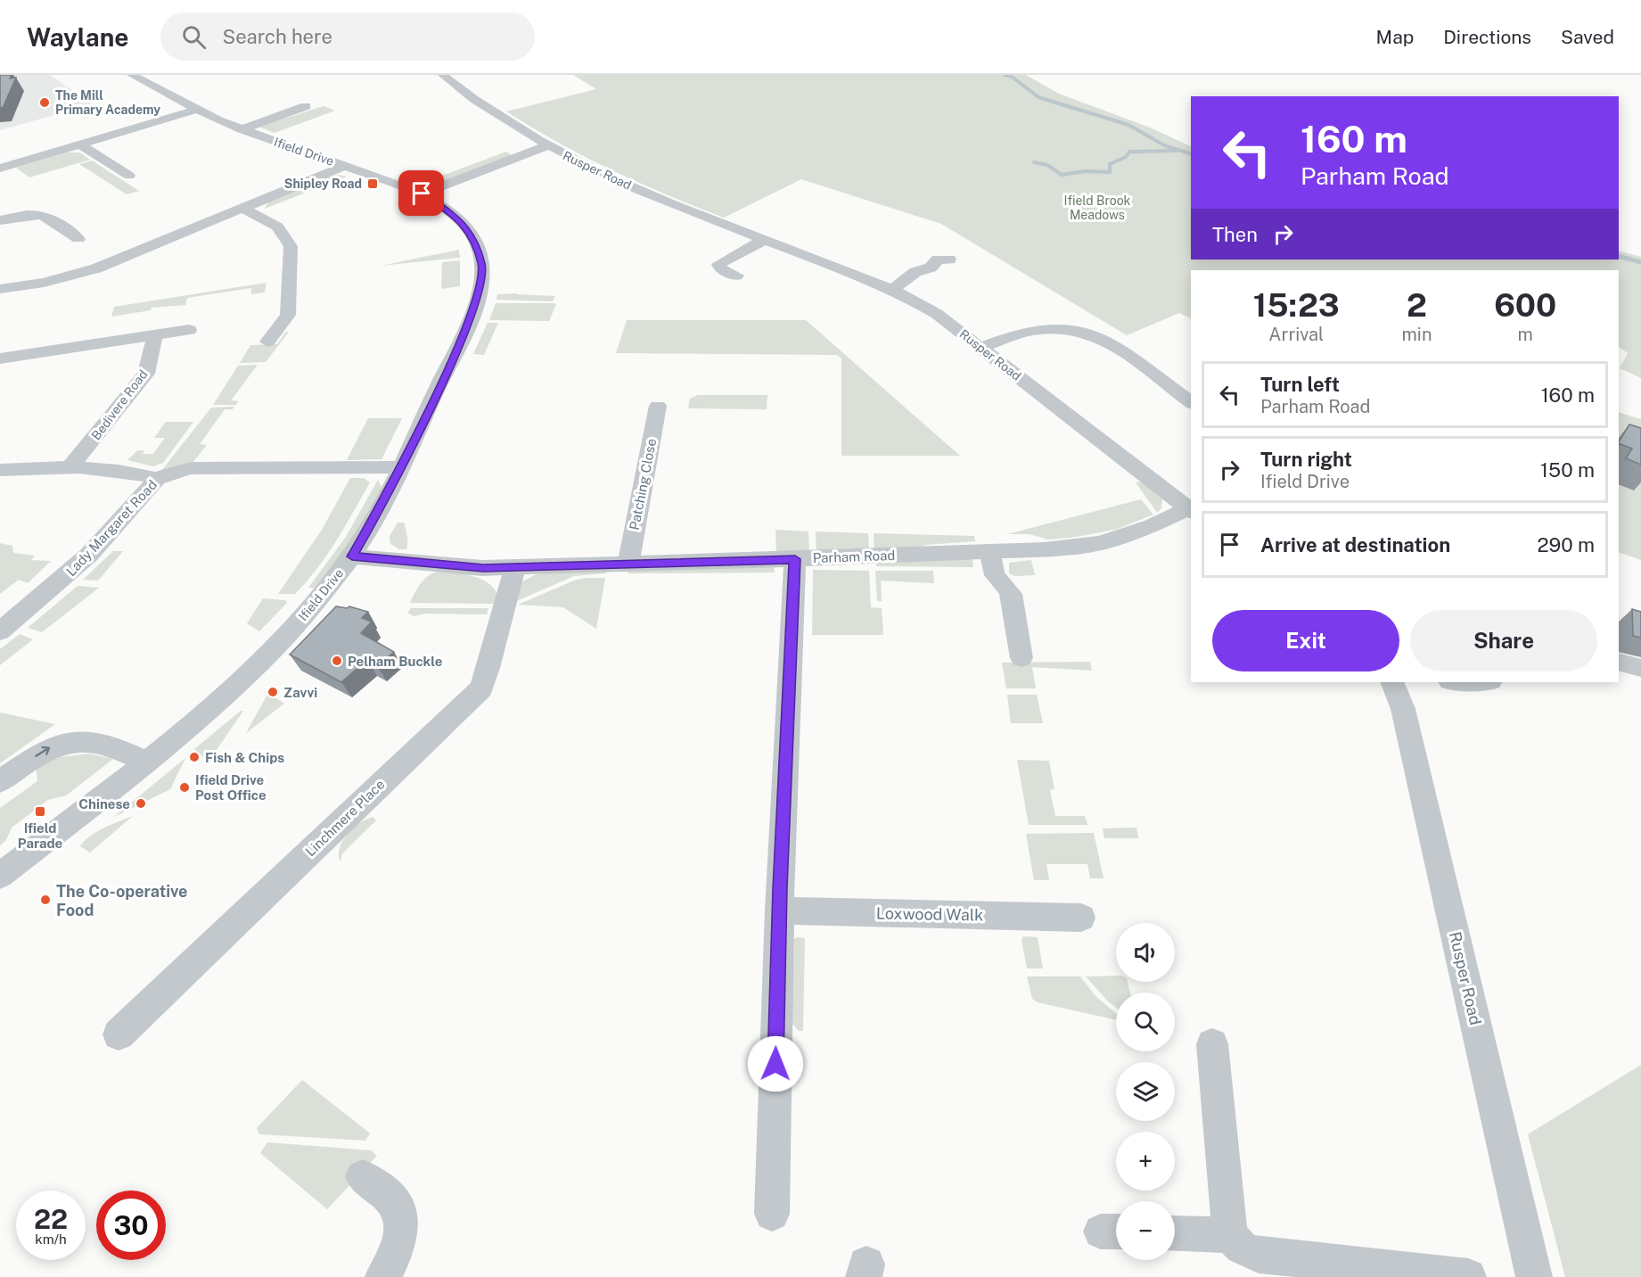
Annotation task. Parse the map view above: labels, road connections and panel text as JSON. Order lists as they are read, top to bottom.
{
  "streets": {
    "street": [
      "Ifield Drive",
      "Rusper Road",
      "Bedivere Road",
      "Patching Close",
      "Lady Margaret Road",
      "Parham Road",
      "Linchmere Place",
      "Loxwood Walk"
    ]
  },
  "crossings": [
    ["Ifield Drive", "Lady Margaret Road"],
    ["Ifield Drive", "Parham Road"],
    ["Rusper Road", "Parham Road"],
    ["Patching Close", "Parham Road"],
    ["Parham Road", "Linchmere Place"]
  ],
  "parks": ["Ifield Brook Meadows"],
  "places": {
    "other": [
      "The Mill Primary Academy",
      "Pelham Buckle",
      "Zavvi",
      "Fish & Chips",
      "Ifield Drive Post Office",
      "Chinese",
      "The Co-operative Food"
    ],
    "transit": ["Shipley Road", "Ifield Parade"]
  },
  "page": {
    "header": "Waylane",
    "search": "Search here",
    "nav": ["Map", "Directions", "Saved"],
    "turn": ["160 m", "Parham Road"],
    "then": "Then",
    "eta": [
      "15:23",
      "Arrival",
      "2",
      "min",
      "600",
      "m"
    ],
    "list": [
      {
        "name": "Turn left",
        "note": "Parham Road",
        "value": "160 m"
      },
      {
        "name": "Turn right",
        "note": "Ifield Drive",
        "value": "150 m"
      },
      {
        "name": "Arrive at destination",
        "value": "290 m"
      }
    ],
    "buttons": ["Exit", "Share"],
    "map_buttons": ["+", "−"],
    "speed": "22 km/h",
    "limit": "30"
  }
}
